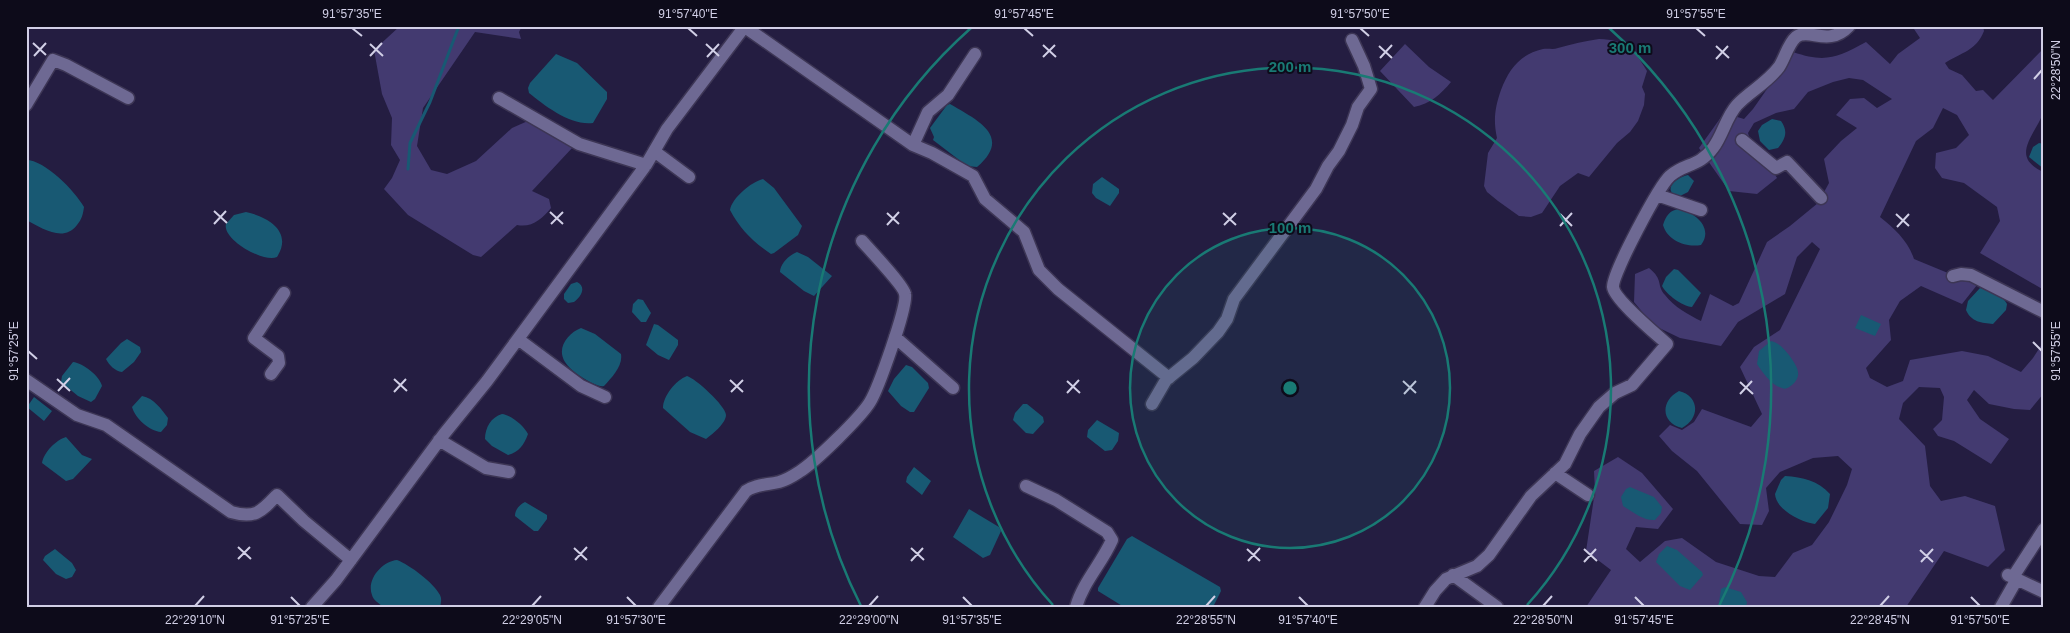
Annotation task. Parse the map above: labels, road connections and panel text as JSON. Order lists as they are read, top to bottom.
{
  "coordinates": [
    "91°57'35\"E",
    "91°57'40\"E",
    "91°57'45\"E",
    "91°57'50\"E",
    "91°57'55\"E",
    "22°28'50\"N",
    "91°57'25\"E",
    "22°29'10\"N",
    "22°29'05\"N",
    "91°57'30\"E",
    "22°29'00\"N",
    "22°28'55\"N",
    "22°28'45\"N"
  ],
  "rings": ["300 m", "200 m", "100 m"]
}
